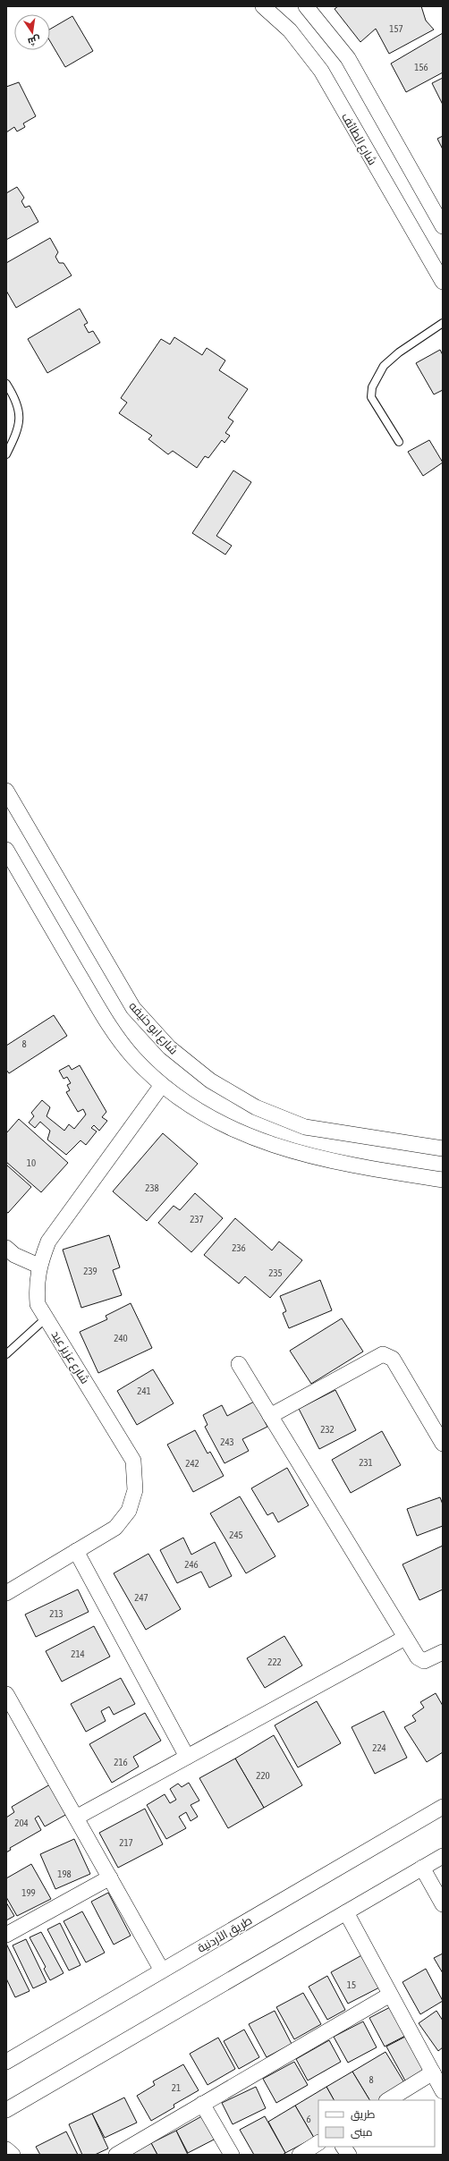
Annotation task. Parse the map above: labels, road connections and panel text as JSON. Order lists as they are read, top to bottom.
{
  "streets": {
    "street": [
      "شارع الطائف",
      "شارع ابو حنيفه",
      "شارع عزيز عيد",
      "طريق الأردنية"
    ]
  },
  "house_numbers": [
    "157",
    "156",
    "8",
    "10",
    "238",
    "237",
    "236",
    "239",
    "235",
    "240",
    "241",
    "232",
    "243",
    "231",
    "242",
    "245",
    "246",
    "247",
    "213",
    "214",
    "222",
    "224",
    "216",
    "220",
    "204",
    "217",
    "198",
    "199",
    "15",
    "8",
    "21",
    "6"
  ],
  "legend": ["طريق", "مبنى"],
  "north": "bottom"
}
